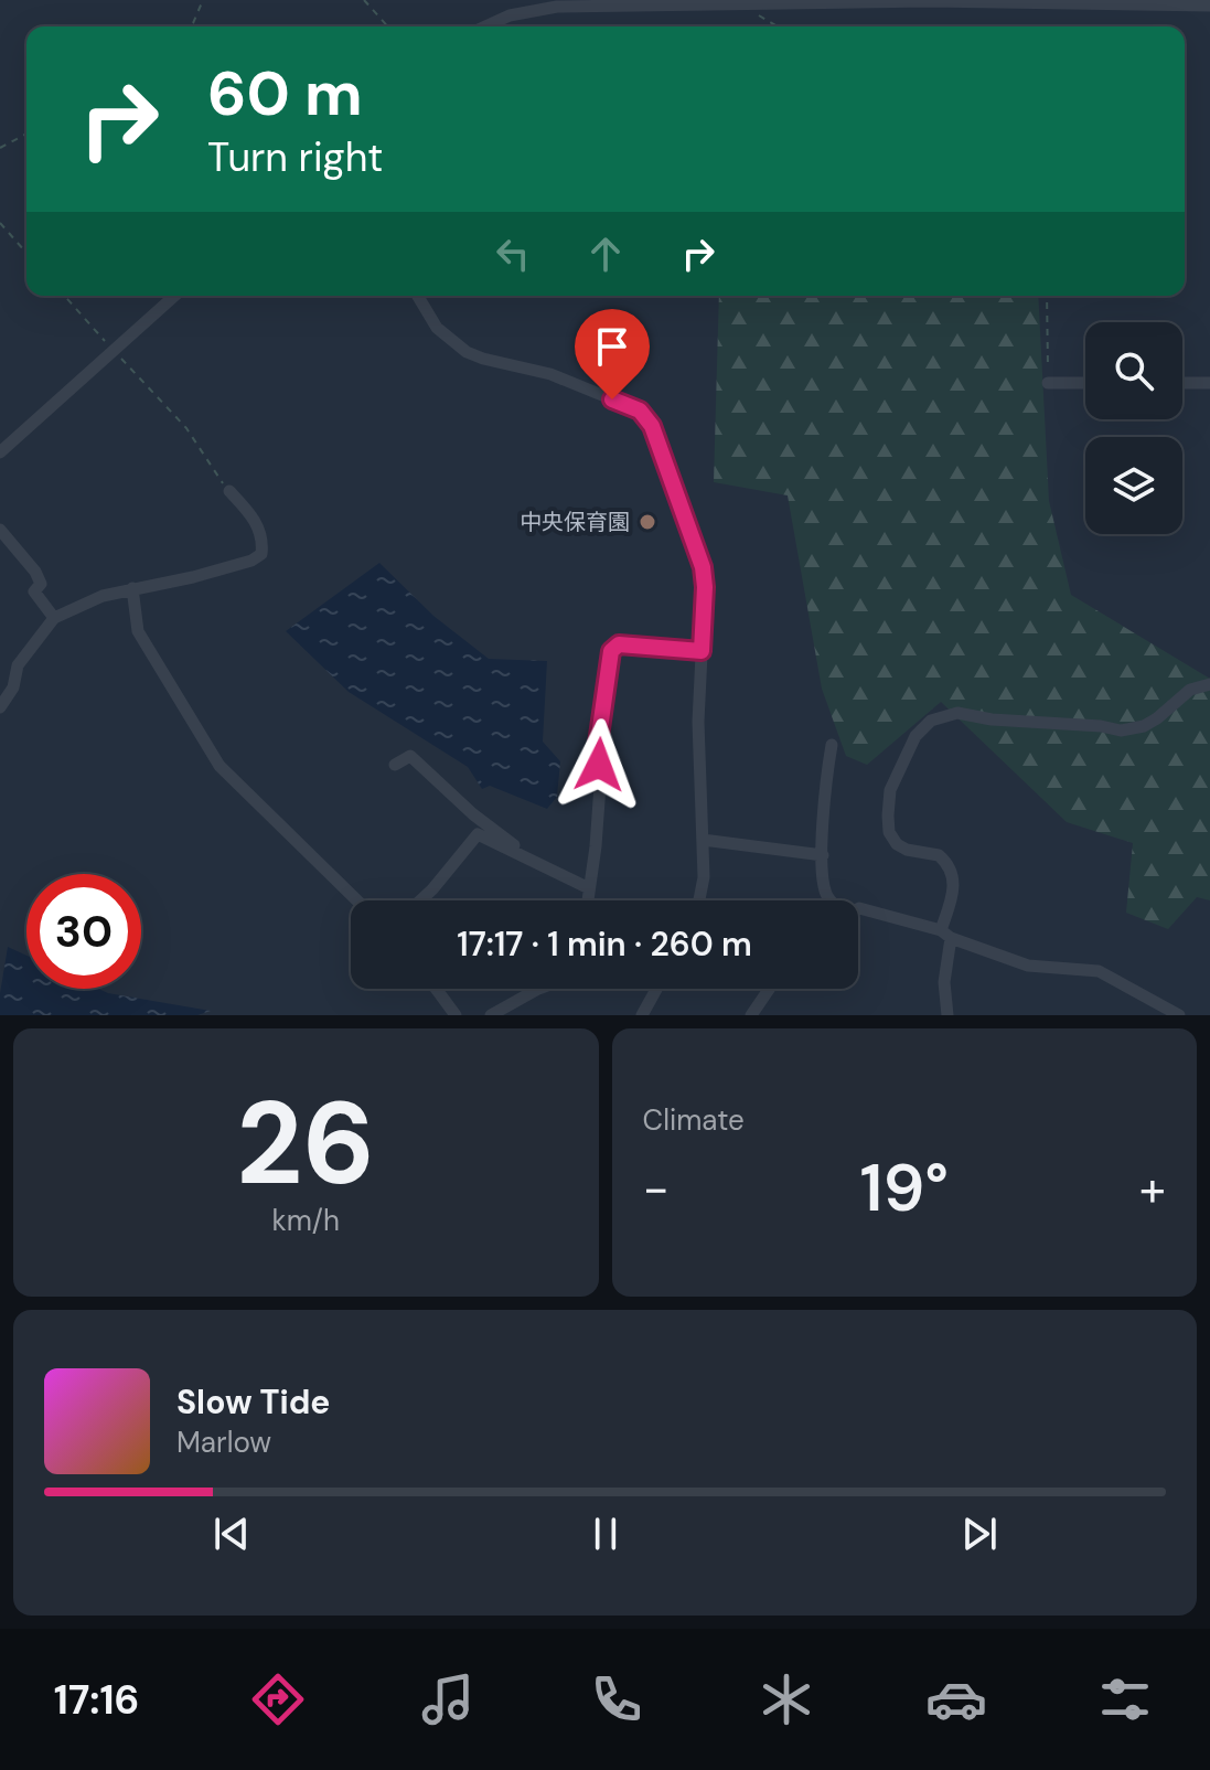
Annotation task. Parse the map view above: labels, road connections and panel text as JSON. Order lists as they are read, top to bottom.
{
  "places": ["中央保育園"],
  "page": {
    "turn": ["60 m", "Turn right"],
    "limit": "30",
    "trip": "17:17 · 1 min · 260 m",
    "tile": [
      ["26", "km/h"],
      "Climate"
    ],
    "heat": ["−", "19°", "+"],
    "song": ["Slow Tide", "Marlow"],
    "tabs": "17:16"
  }
}
